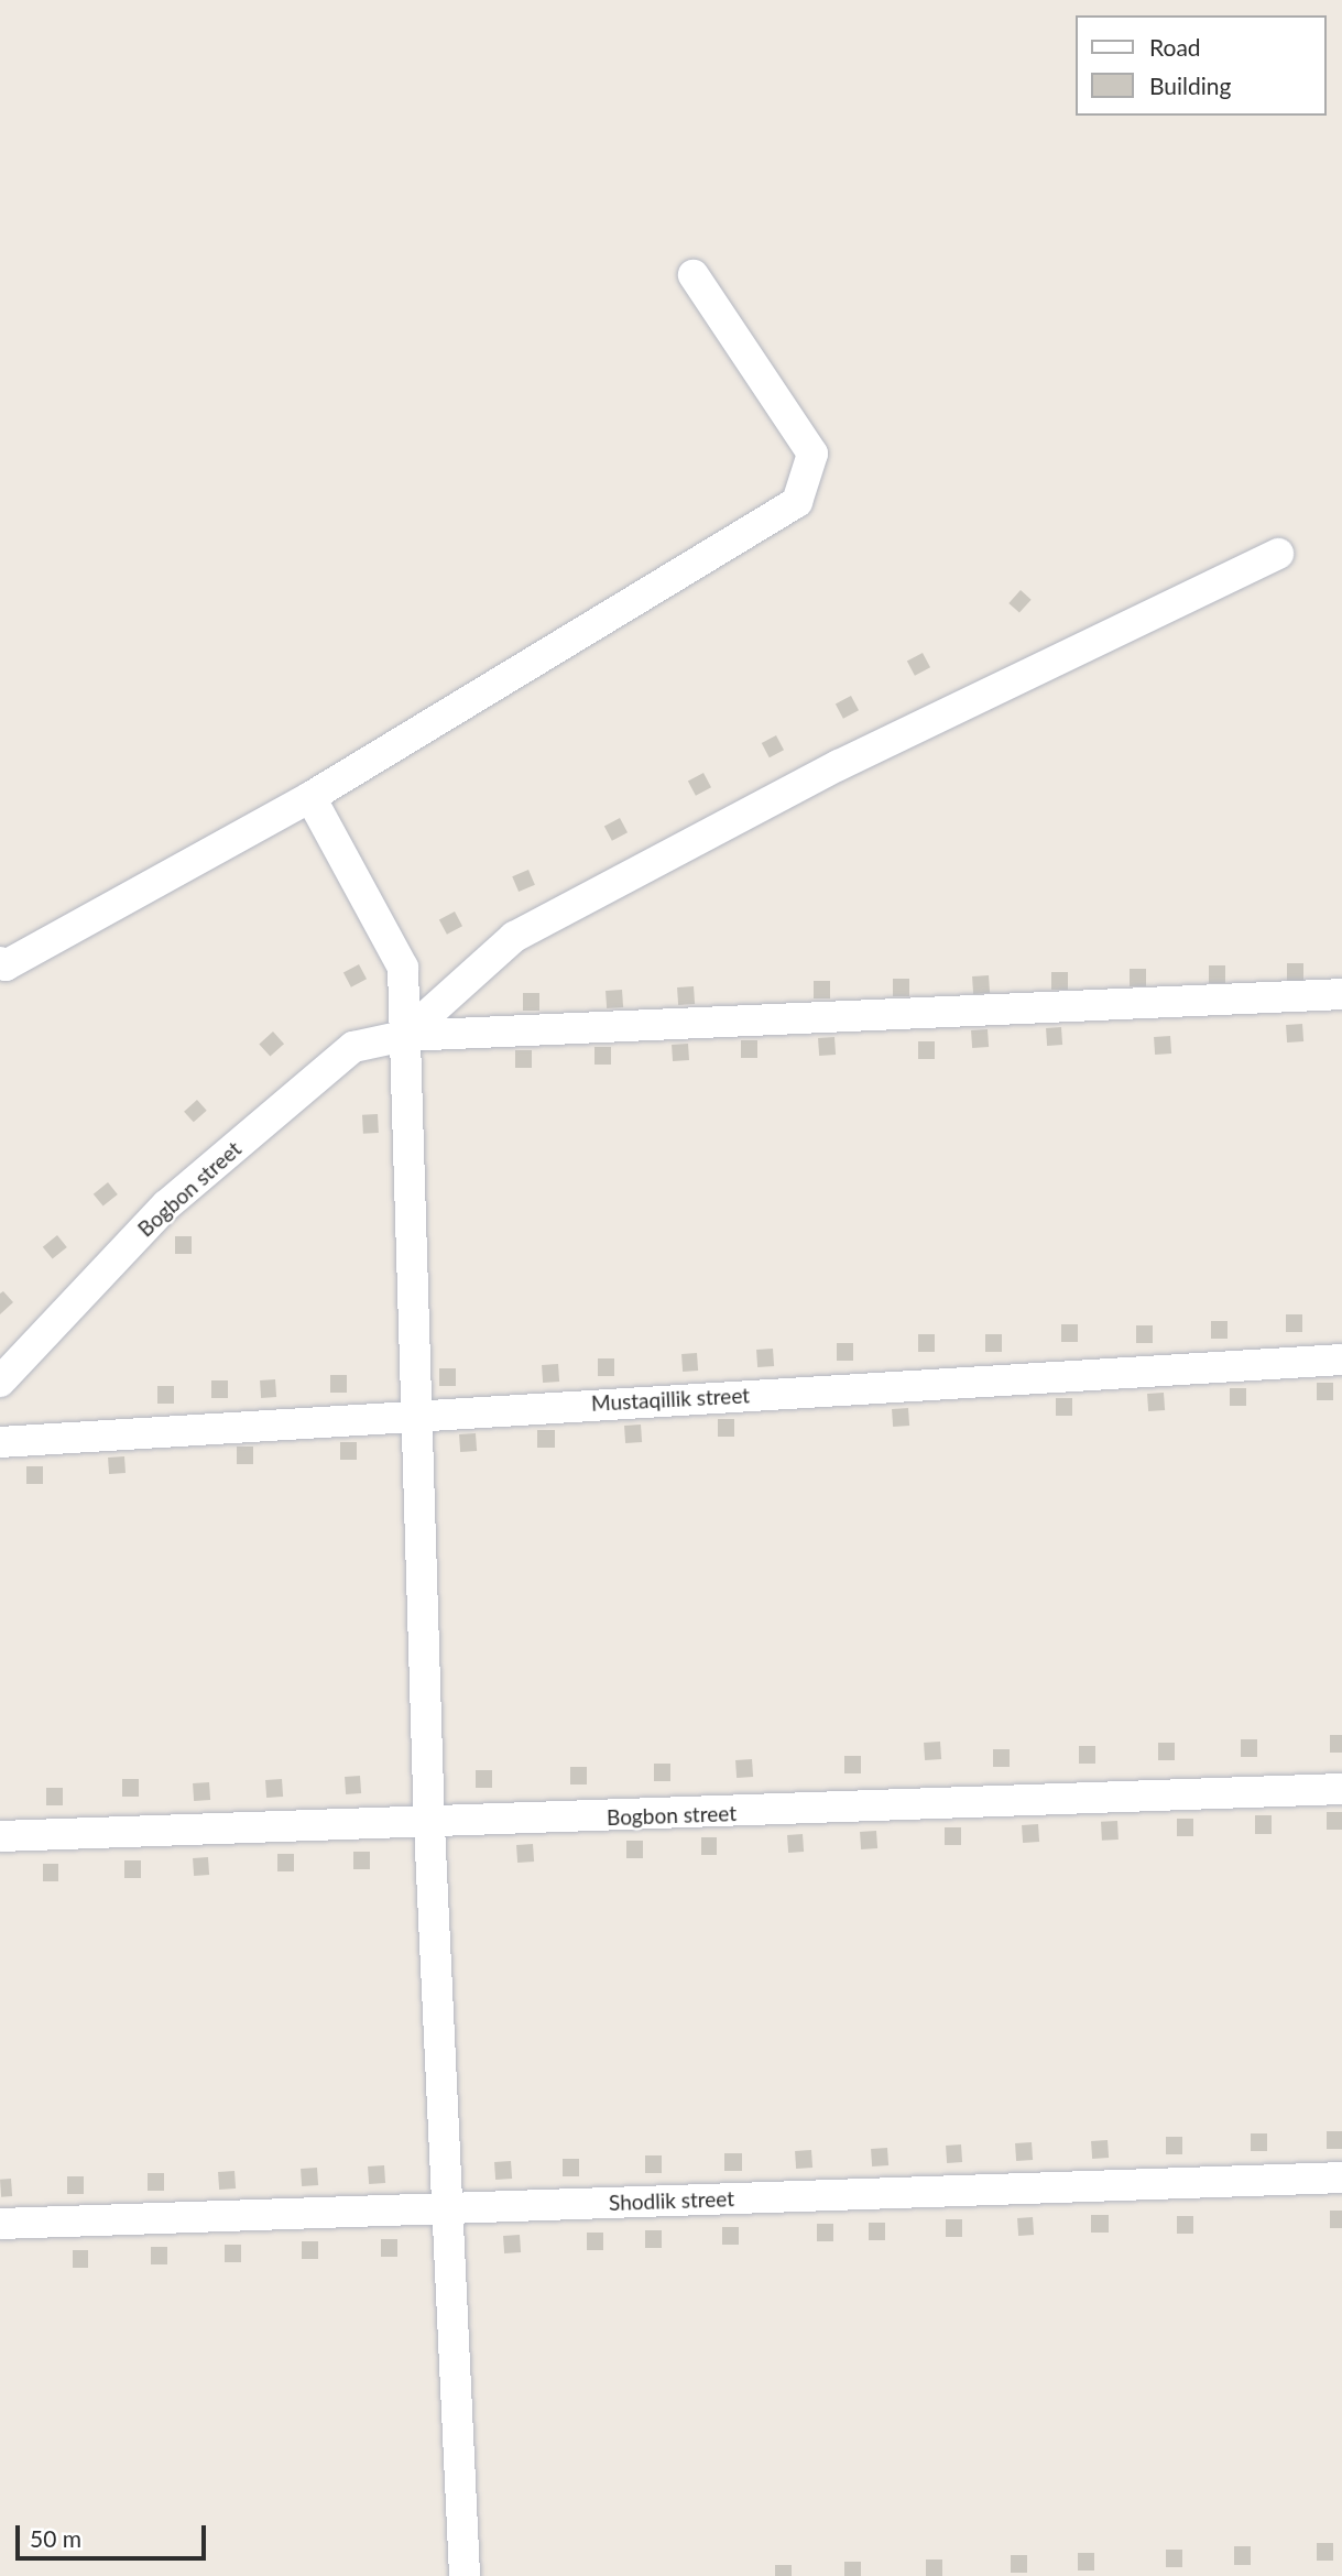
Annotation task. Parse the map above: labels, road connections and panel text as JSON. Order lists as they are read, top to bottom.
{
  "streets": {
    "street": ["Bogbon street", "Mustaqillik street", "Shodlik street"]
  },
  "legend": ["Road", "Building"],
  "scale_bar": "50 m"
}
